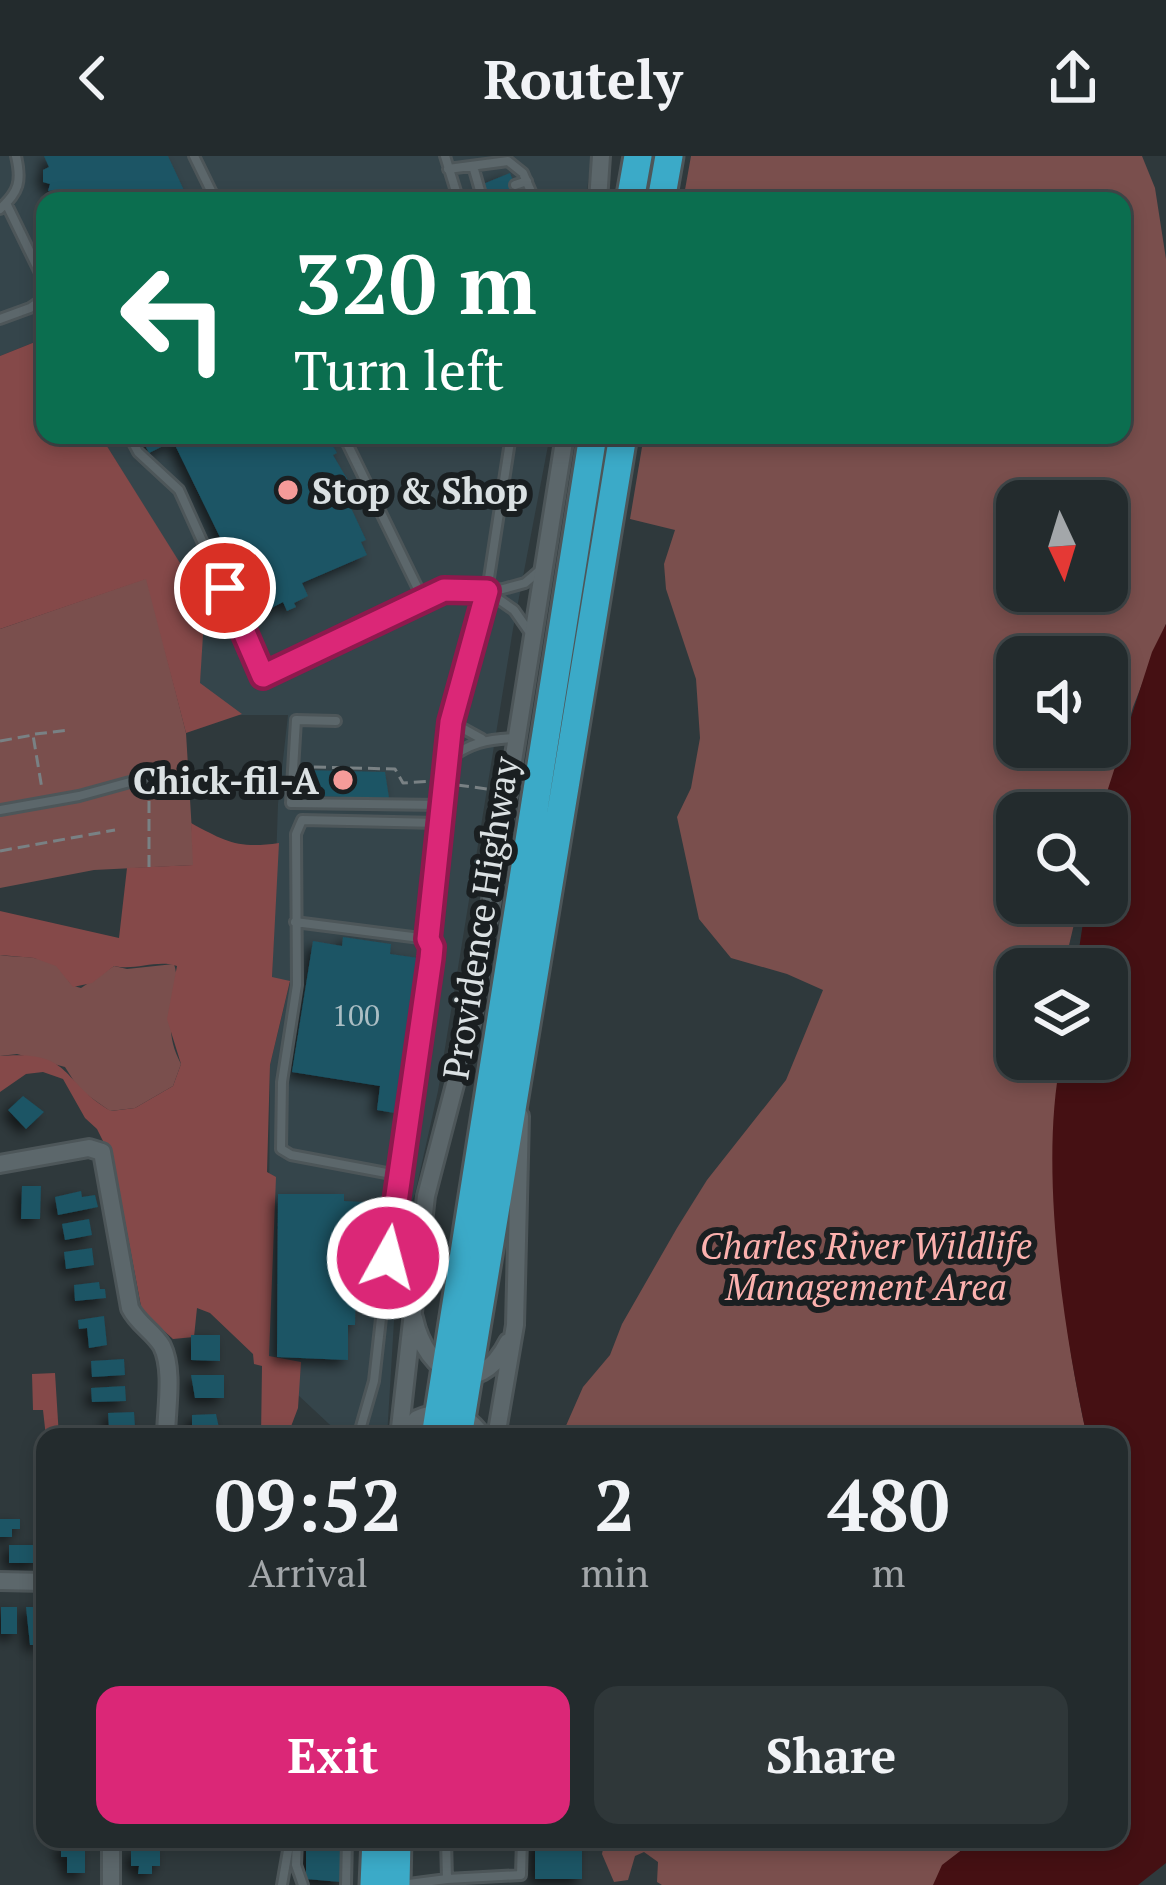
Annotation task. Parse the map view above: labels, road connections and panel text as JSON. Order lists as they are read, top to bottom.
{
  "streets": {
    "highway": ["Providence Highway"]
  },
  "parks": ["Charles River Wildlife Management Area"],
  "places": ["Stop & Shop", "Chick-fil-A"],
  "house_numbers": ["100"],
  "north": "bottom",
  "page": {
    "header": "Routely",
    "turn": ["320 m", "Turn left"],
    "eta": [
      "09:52",
      "Arrival",
      "2",
      "min",
      "480",
      "m"
    ],
    "buttons": ["Exit", "Share"]
  }
}
